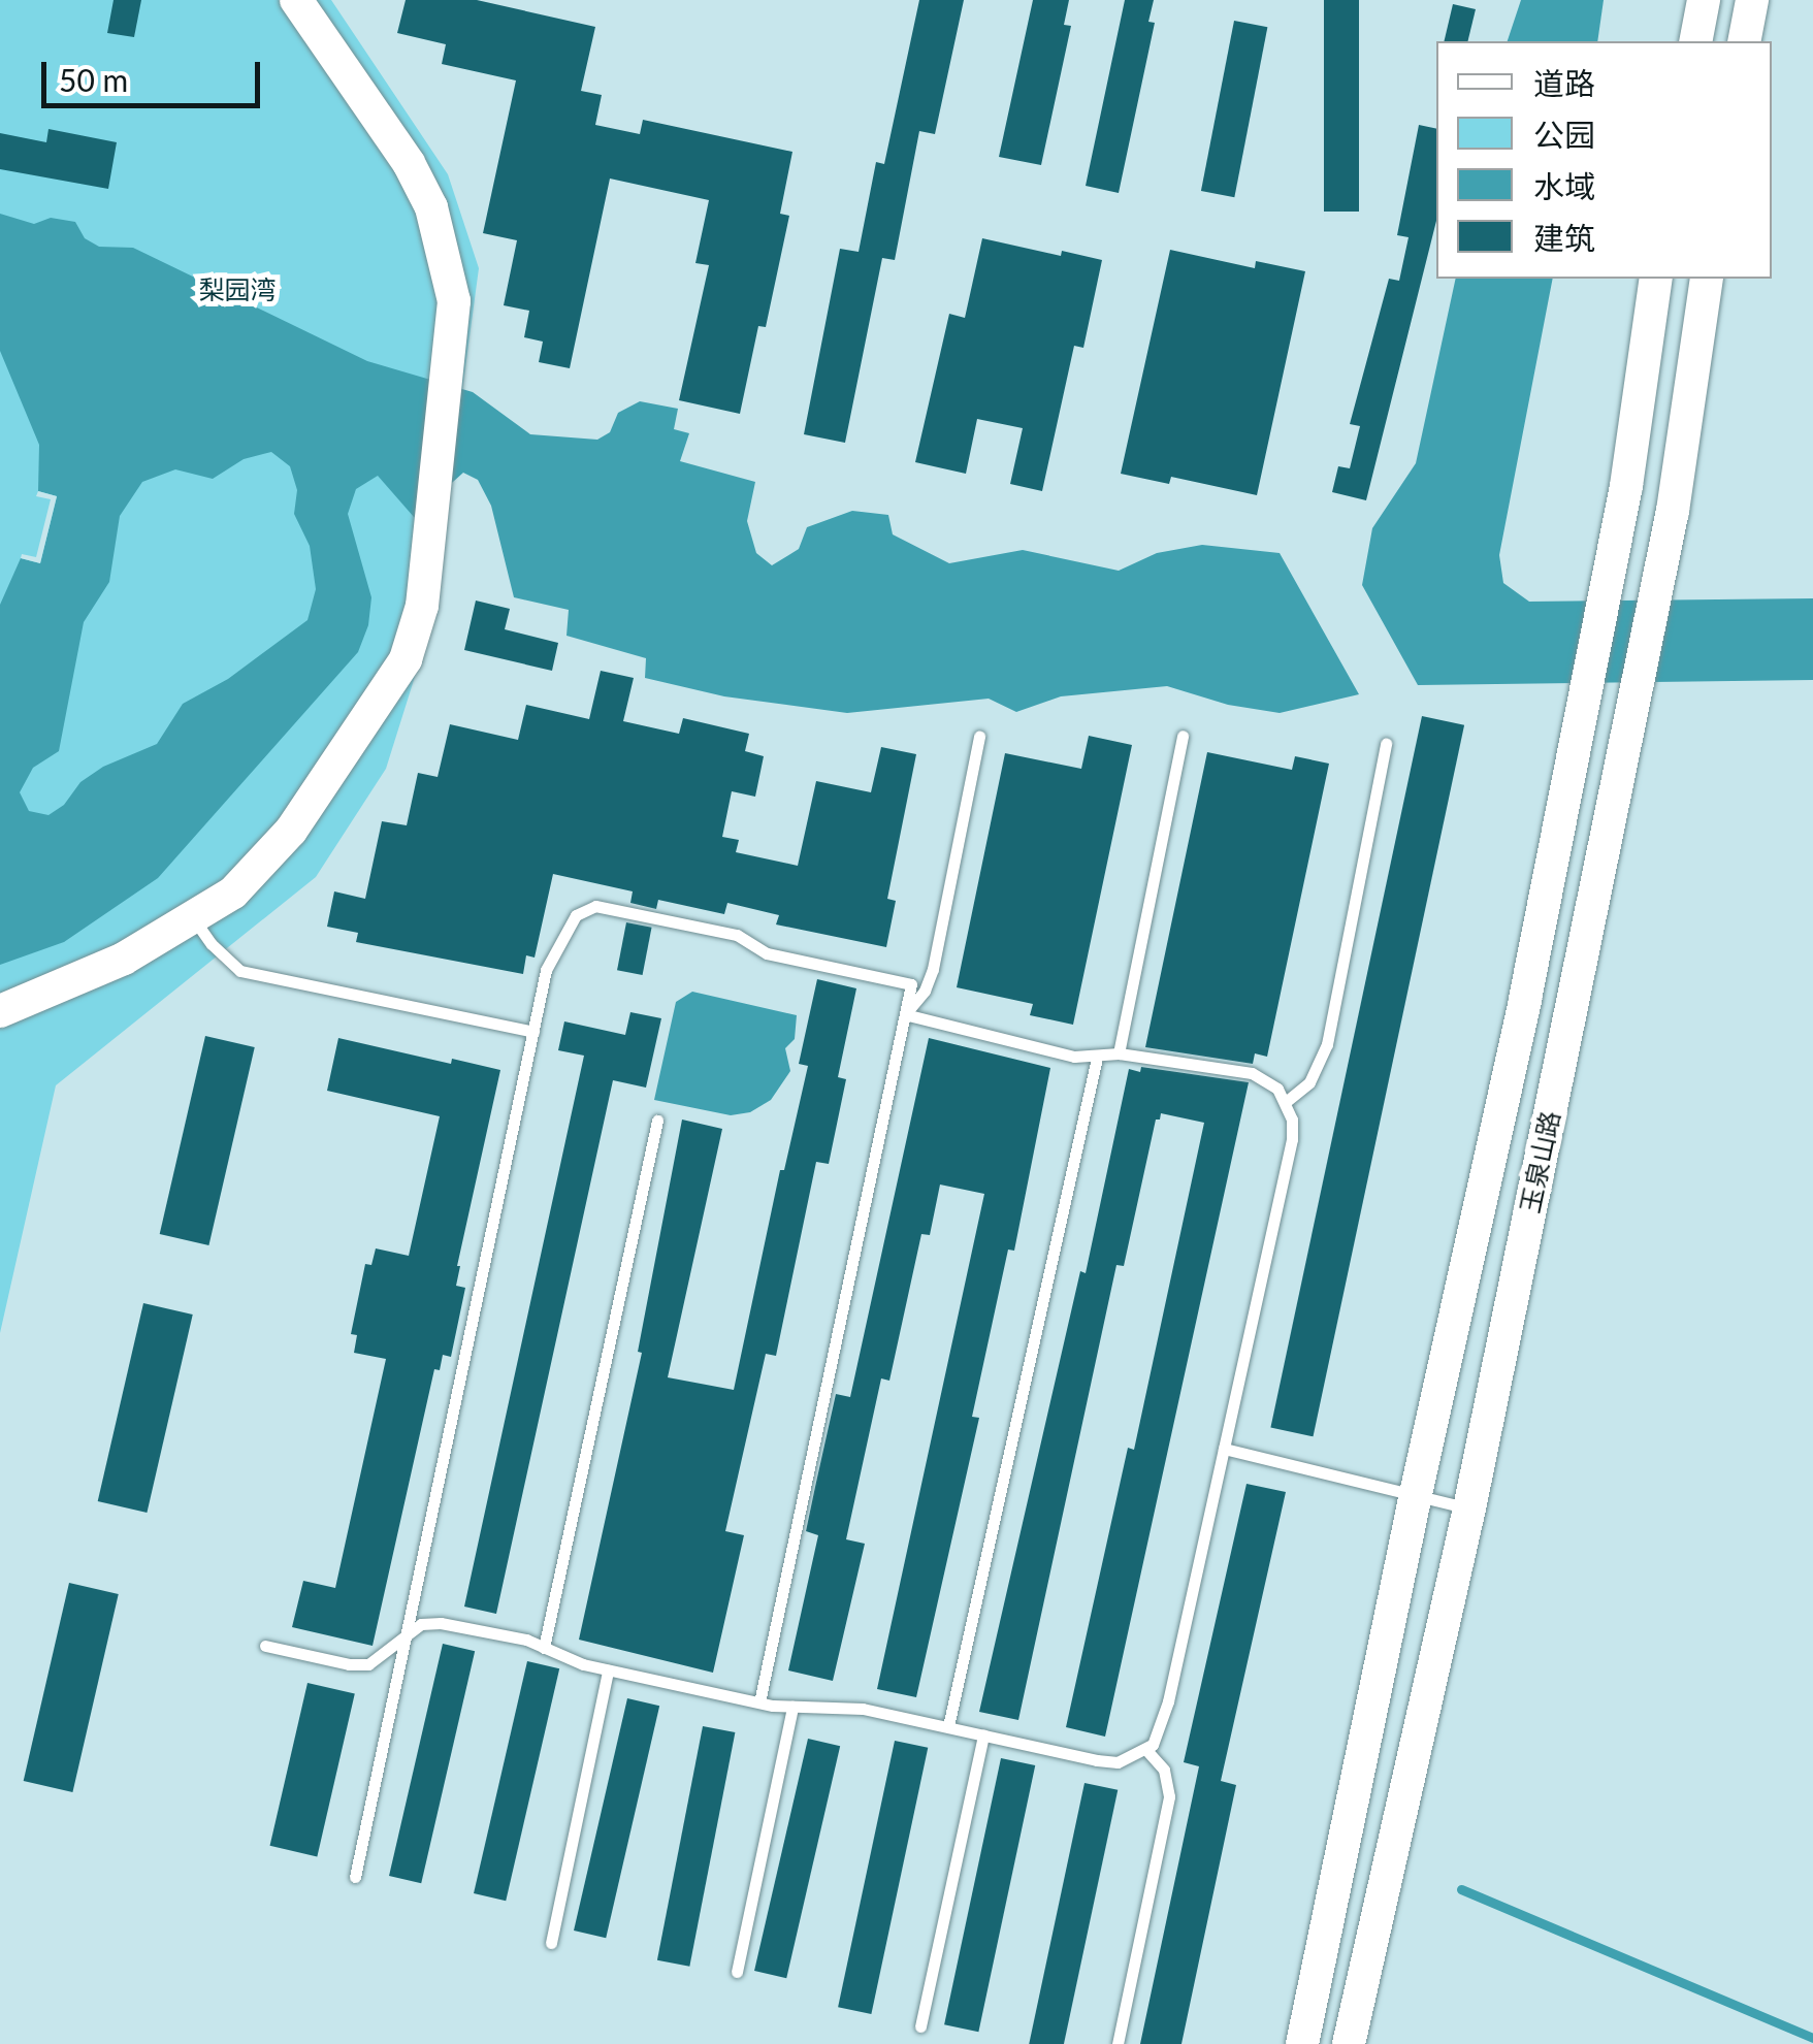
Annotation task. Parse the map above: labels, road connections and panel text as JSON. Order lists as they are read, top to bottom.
{
  "streets": {
    "street": ["玉泉山路"]
  },
  "parks": ["梨园湾"],
  "legend": [
    "道路",
    "公园",
    "水域",
    "建筑"
  ],
  "scale_bar": "50 m"
}
